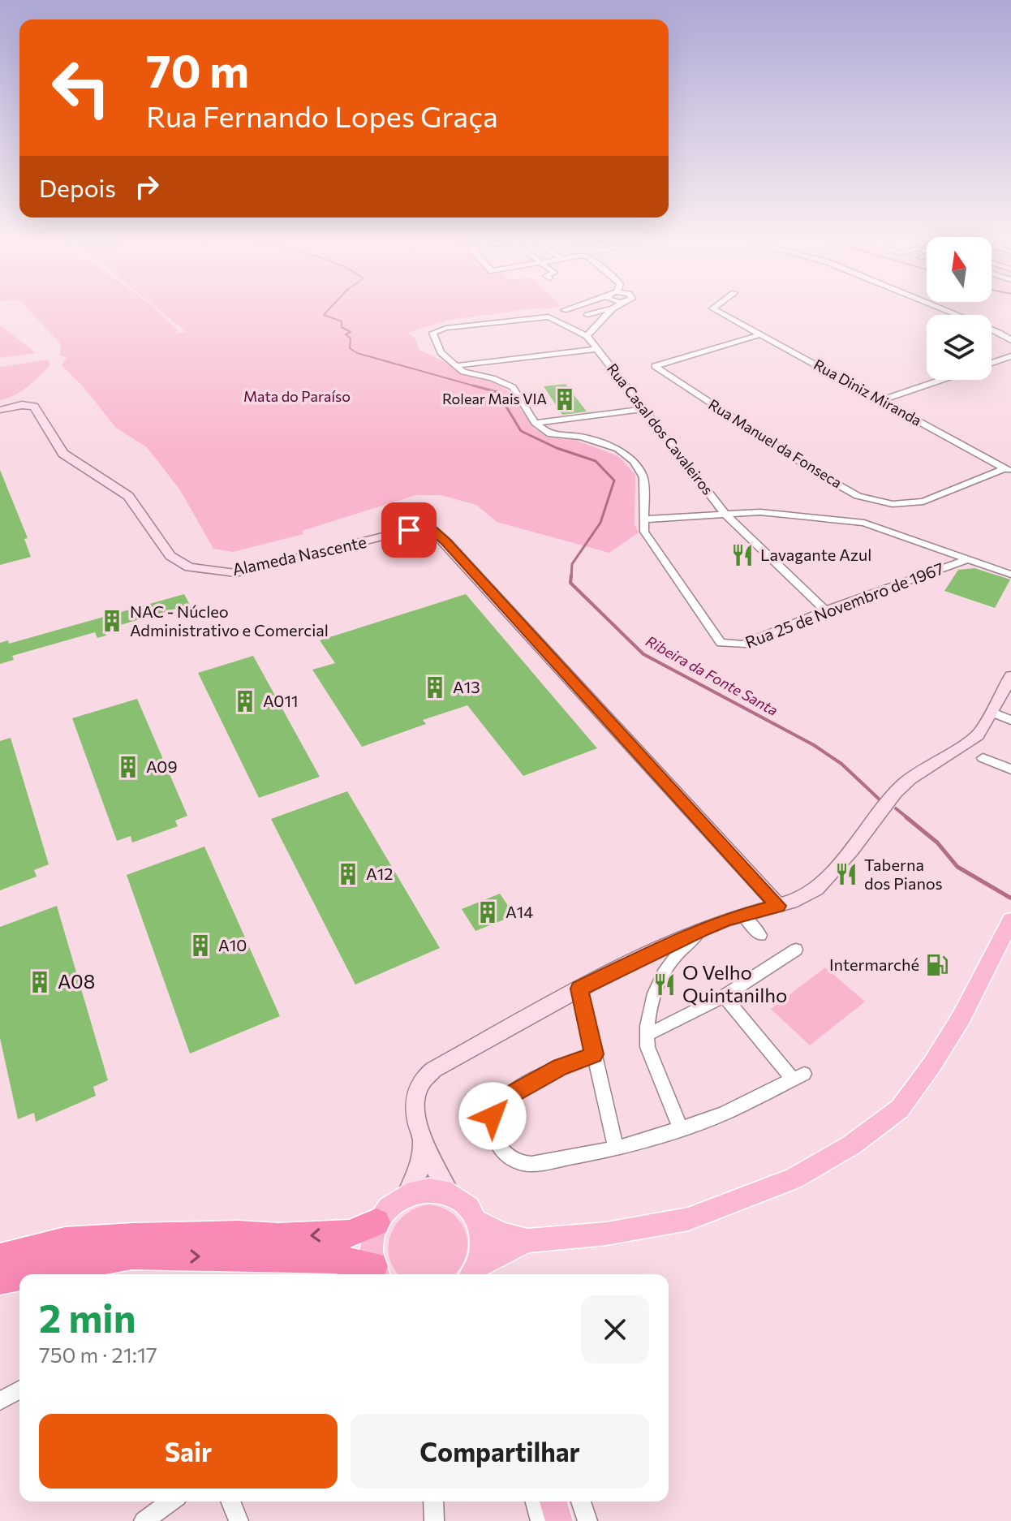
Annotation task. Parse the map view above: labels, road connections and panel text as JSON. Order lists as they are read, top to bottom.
{
  "streets": {
    "street": [
      "Rua Diniz Miranda",
      "Rua Casal dos Cavaleiros",
      "Rua Manuel da Fonseca",
      "Alameda Nascente",
      "Rua 25 de Novembro de 1967"
    ]
  },
  "crossings": [
    ["Rua Diniz Miranda", "Rua Manuel da Fonseca"],
    ["Rua Casal dos Cavaleiros", "Rua 25 de Novembro de 1967"]
  ],
  "water": ["Ribeira da Fonte Santa"],
  "parks": ["Mata do Paraíso"],
  "places": {
    "building": [
      "Rolear Mais VIA",
      "NAC - Núcleo Administrativo e Comercial",
      "A13",
      "A011",
      "A09",
      "A12",
      "A14",
      "A10",
      "A08"
    ],
    "restaurant": ["Lavagante Azul", "Taberna dos Pianos", "O Velho Quintanilho"],
    "fuel station": ["Intermarché"]
  },
  "north": "top",
  "page": {
    "turn": ["70 m", "Rua Fernando Lopes Graça"],
    "then": "Depois",
    "heading": ["2 min", "750 m · 21:17"],
    "buttons": ["Sair", "Compartilhar"]
  }
}
